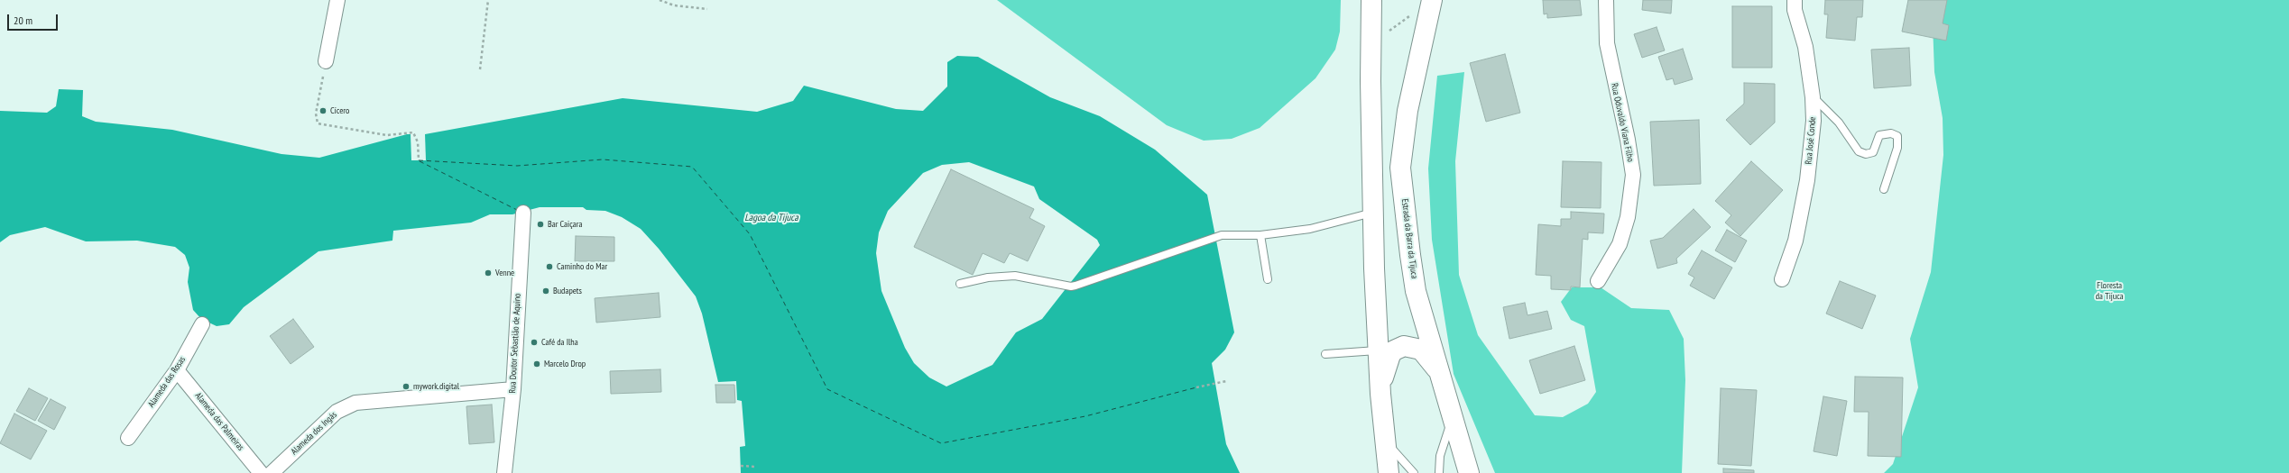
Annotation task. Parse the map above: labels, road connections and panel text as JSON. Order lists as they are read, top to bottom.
{
  "streets": {
    "main road": ["Estrada da Barra da Tijuca"],
    "street": [
      "Rua Oduvaldo Viana Filho",
      "Rua José Conde",
      "Rua Doutor Sebastião de Aquino",
      "Alameda das Rosas",
      "Alameda das Palmeiras",
      "Alameda dos Ingás"
    ]
  },
  "crossings": [
    ["Rua Doutor Sebastião de Aquino", "Alameda dos Ingás"],
    ["Alameda das Rosas", "Alameda das Palmeiras"]
  ],
  "water": ["Lagoa da Tijuca"],
  "parks": ["Floresta da Tijuca"],
  "places": [
    "Cícero",
    "Bar Caiçara",
    "Caminho do Mar",
    "Venne",
    "Budapets",
    "Café da Ilha",
    "Marcelo Drop",
    "mywork.digital"
  ],
  "scale_bar": "20 m"
}
